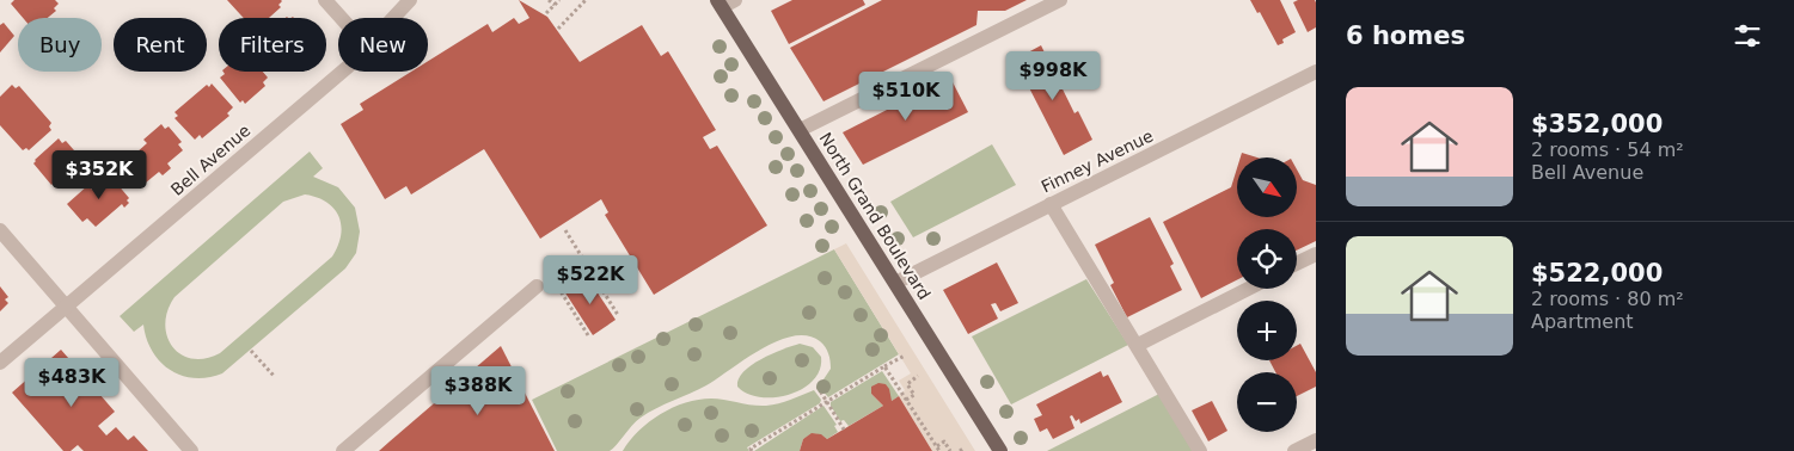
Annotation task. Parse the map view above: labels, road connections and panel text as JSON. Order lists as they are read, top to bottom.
{
  "streets": {
    "main road": ["North Grand Boulevard"],
    "street": ["Bell Avenue", "Finney Avenue"]
  },
  "crossings": [
    ["Finney Avenue", "North Grand Boulevard"]
  ],
  "north": "bottom right",
  "page": {
    "heading": "6 homes",
    "chip": [
      "Buy",
      "Rent",
      "Filters",
      "New"
    ],
    "price": [
      "$998K",
      "$510K",
      "$352K",
      "$522K",
      "$483K",
      "$388K"
    ],
    "list": [
      {
        "name": "$352,000",
        "note": "2 rooms · 54 m² · Bell Avenue"
      },
      {
        "name": "$522,000",
        "note": "2 rooms · 80 m² · Apartment"
      }
    ],
    "map_buttons": ["+", "−"]
  }
}
